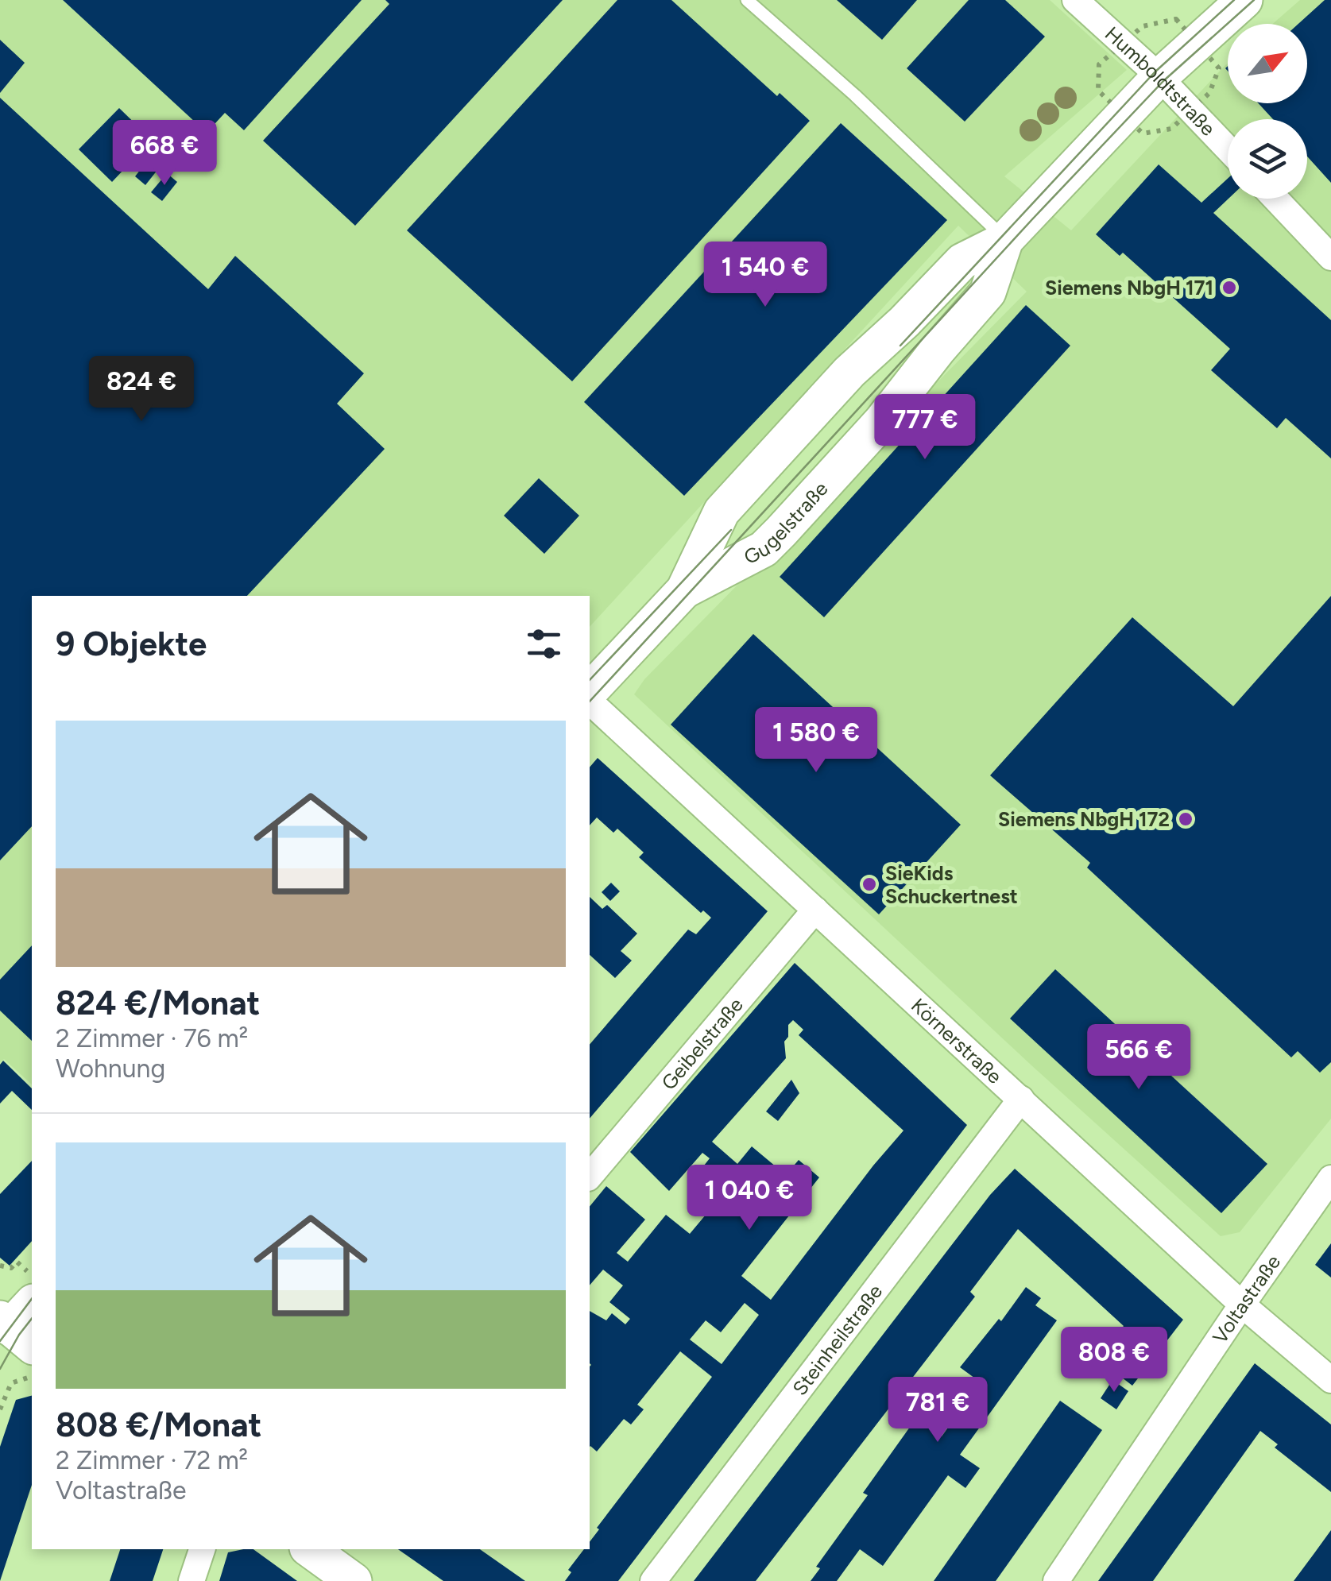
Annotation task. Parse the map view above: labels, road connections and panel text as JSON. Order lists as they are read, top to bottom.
{
  "streets": {
    "street": [
      "Humboldtstraße",
      "Gugelstraße",
      "Körnerstraße",
      "Geibelstraße",
      "Voltastraße",
      "Steinheilstraße"
    ]
  },
  "crossings": [
    ["Humboldtstraße", "Gugelstraße"],
    ["Körnerstraße", "Geibelstraße"],
    ["Körnerstraße", "Voltastraße"],
    ["Körnerstraße", "Steinheilstraße"]
  ],
  "places": ["Siemens NbgH 171", "Siemens NbgH 172", "SieKids Schuckertnest"],
  "north": "top right",
  "page": {
    "price": [
      "668 €",
      "1 540 €",
      "824 €",
      "777 €",
      "1 580 €",
      "566 €",
      "1 040 €",
      "808 €",
      "781 €"
    ],
    "heading": "9 Objekte",
    "list": [
      {
        "name": "824 €/Monat",
        "note": "2 Zimmer · 76 m² · Wohnung"
      },
      {
        "name": "808 €/Monat",
        "note": "2 Zimmer · 72 m² · Voltastraße"
      }
    ]
  }
}
